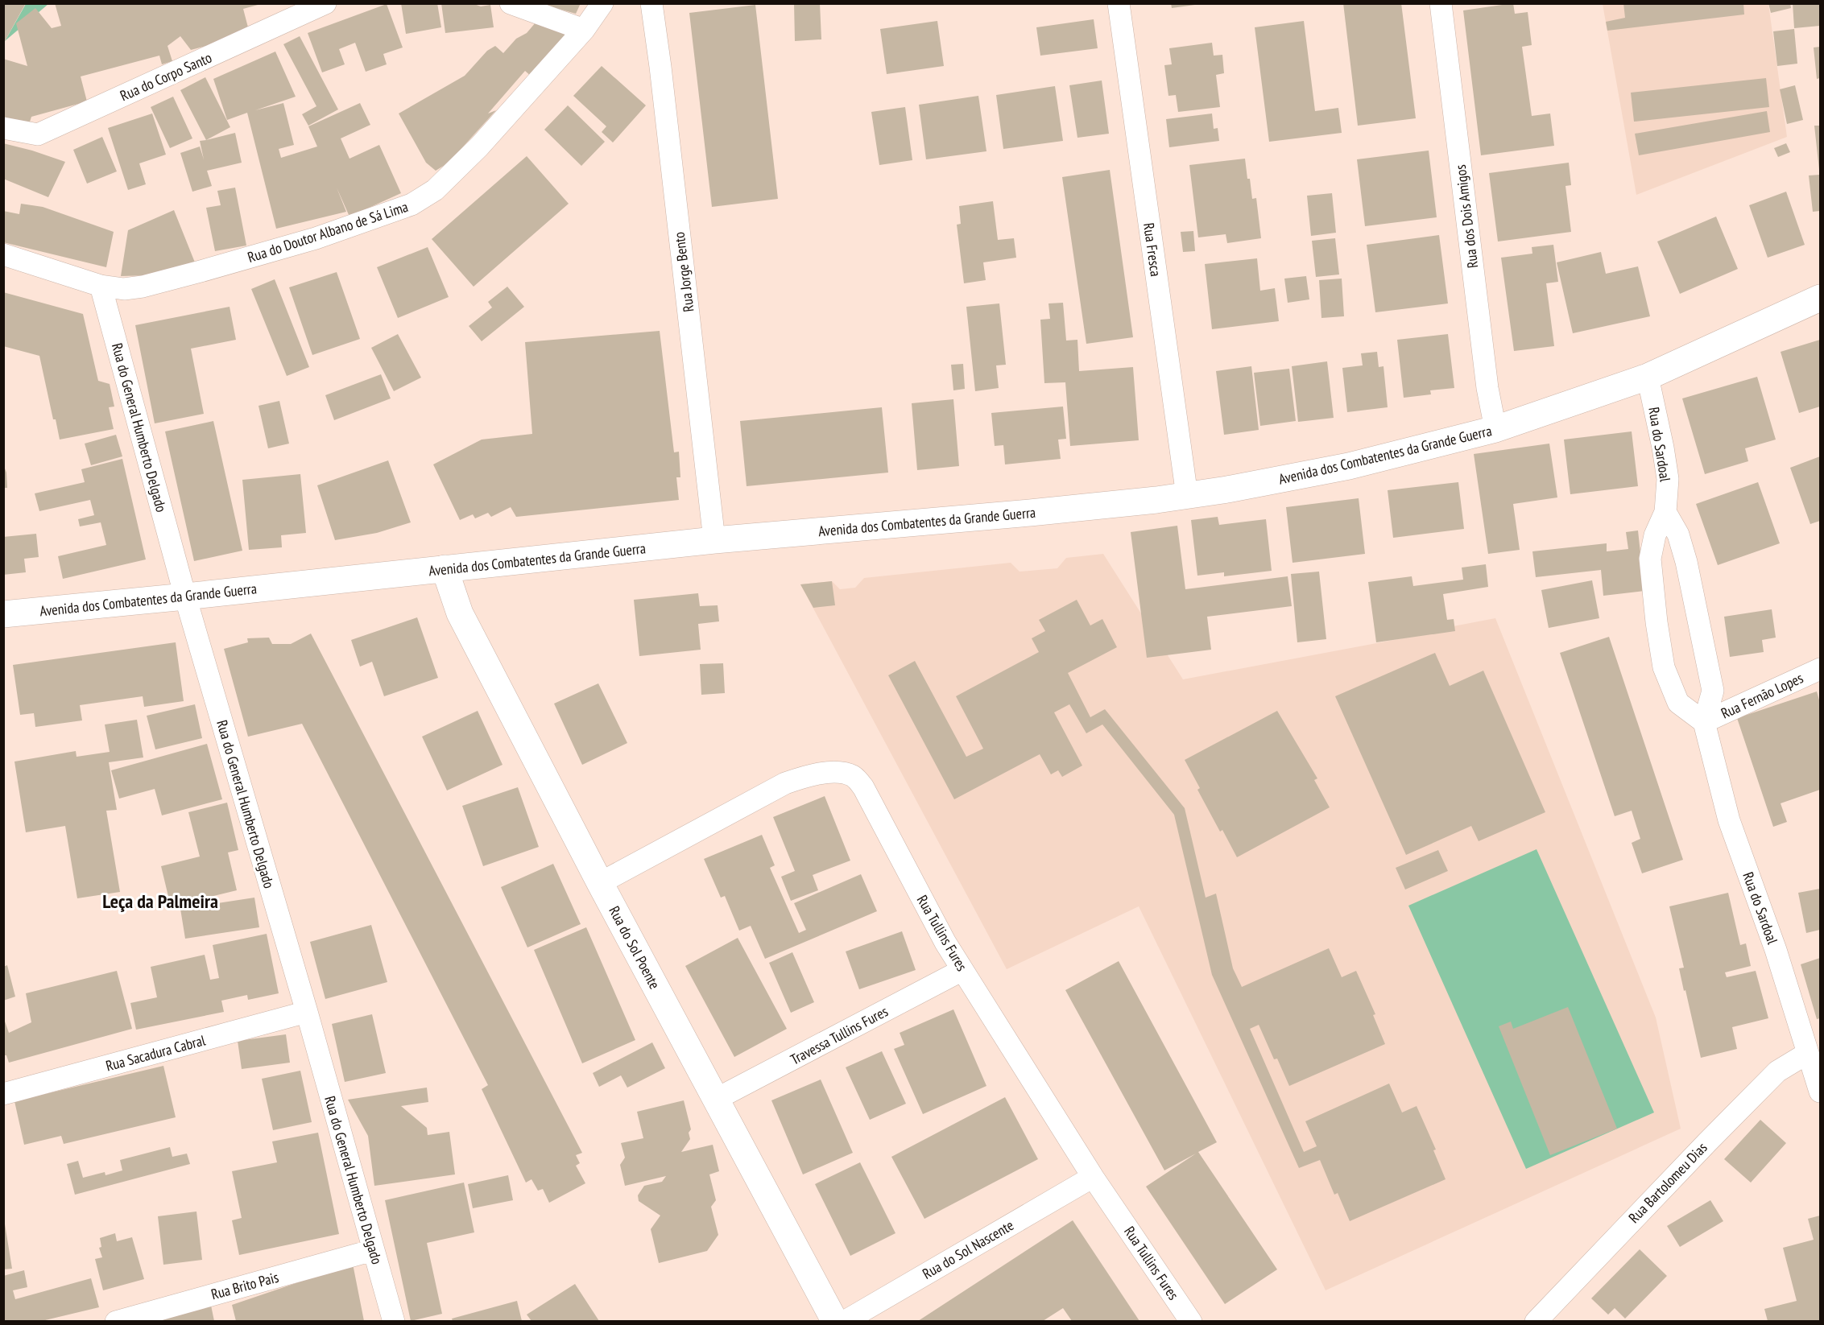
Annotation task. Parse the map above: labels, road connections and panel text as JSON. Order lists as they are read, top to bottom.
{
  "streets": {
    "main road": ["Avenida dos Combatentes da Grande Guerra", "Rua do Sol Poente"],
    "street": [
      "Rua do Corpo Santo",
      "Rua dos Dois Amigos",
      "Rua do Doutor Albano de Sá Lima",
      "Rua Fresca",
      "Rua Jorge Bento",
      "Rua do General Humberto Delgado",
      "Rua do Sardoal",
      "Rua Fernão Lopes",
      "Rua Tullins Fures",
      "Travessa Tullins Fures",
      "Rua Sacadura Cabral",
      "Rua Bartolomeu Dias",
      "Rua do Sol Nascente",
      "Rua Brito Pais"
    ]
  },
  "crossings": [
    ["Rua dos Dois Amigos", "Avenida dos Combatentes da Grande Guerra"],
    ["Rua do Doutor Albano de Sá Lima", "Rua do General Humberto Delgado"],
    ["Rua Fresca", "Avenida dos Combatentes da Grande Guerra"],
    ["Rua Jorge Bento", "Avenida dos Combatentes da Grande Guerra"],
    ["Rua do General Humberto Delgado", "Avenida dos Combatentes da Grande Guerra"],
    ["Rua do General Humberto Delgado", "Rua Sacadura Cabral"],
    ["Rua do General Humberto Delgado", "Rua Brito Pais"],
    ["Rua do Sardoal", "Avenida dos Combatentes da Grande Guerra"],
    ["Rua do Sardoal", "Rua Fernão Lopes"],
    ["Rua do Sardoal", "Rua Bartolomeu Dias"],
    ["Avenida dos Combatentes da Grande Guerra", "Rua do Sol Poente"],
    ["Rua Tullins Fures", "Rua do Sol Poente"],
    ["Rua Tullins Fures", "Travessa Tullins Fures"],
    ["Rua Tullins Fures", "Rua do Sol Nascente"],
    ["Rua do Sol Poente", "Travessa Tullins Fures"]
  ],
  "districts": ["Leça da Palmeira"]
}
